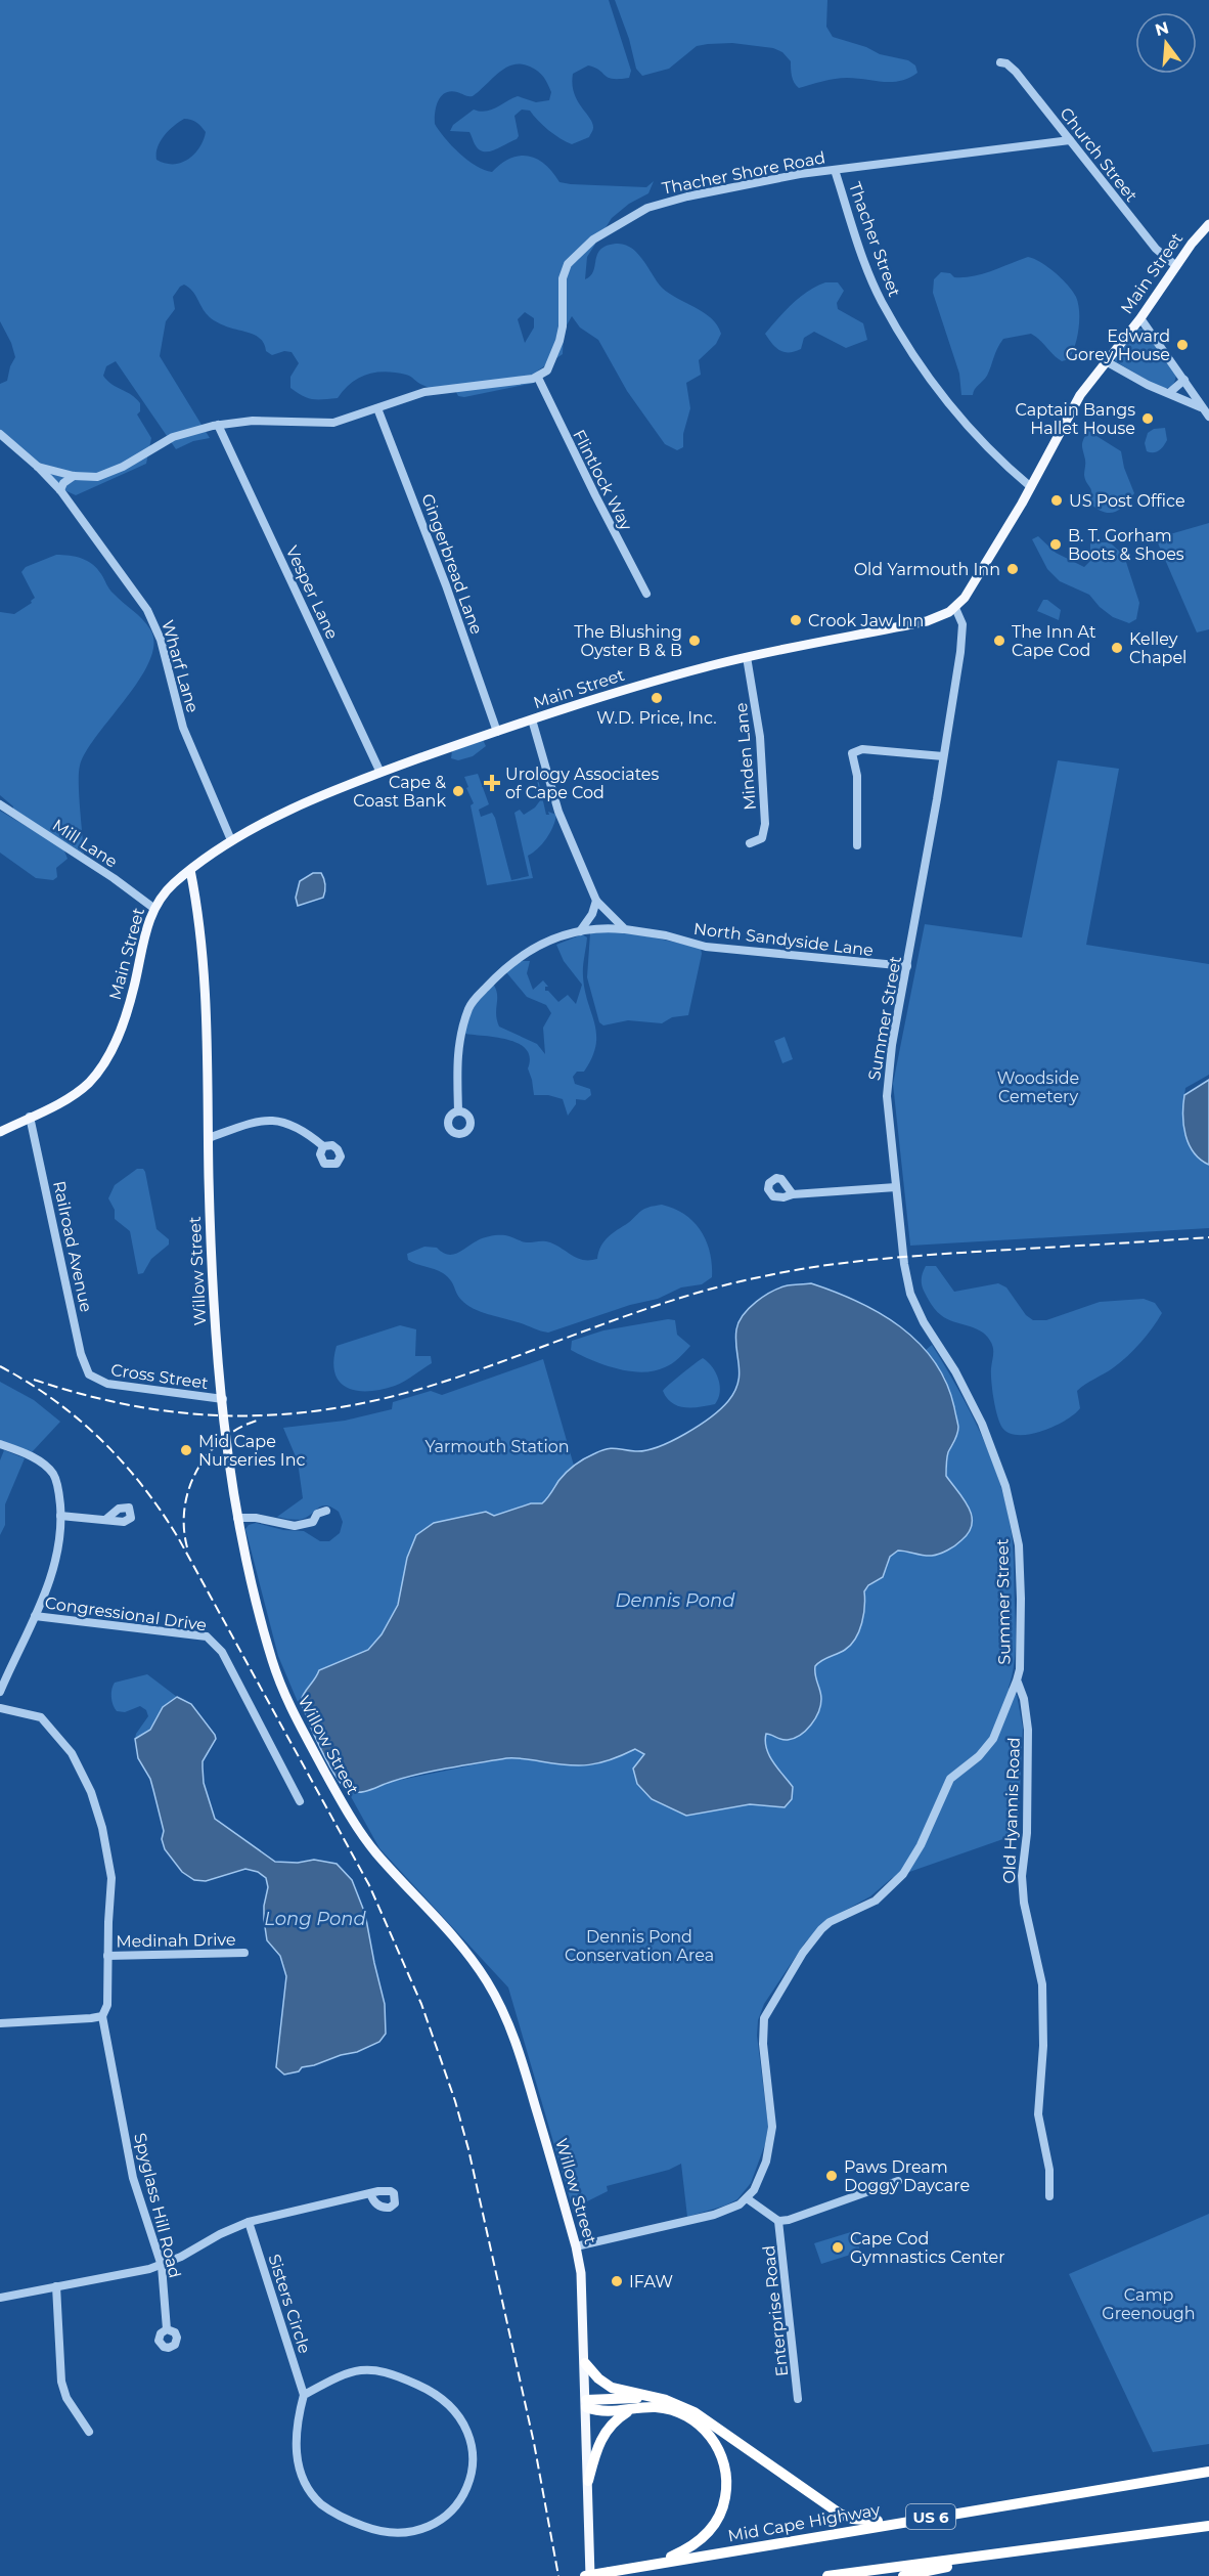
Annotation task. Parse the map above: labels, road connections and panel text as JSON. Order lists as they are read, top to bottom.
{
  "streets": {
    "highway": ["US 6", "Mid Cape Highway"],
    "main road": ["Main Street", "Willow Street"],
    "street": [
      "Church Street",
      "Thacher Shore Road",
      "Thacher Street",
      "Flintlock Way",
      "Gingerbread Lane",
      "Vesper Lane",
      "Wharf Lane",
      "Minden Lane",
      "Mill Lane",
      "North Sandyside Lane",
      "Summer Street",
      "Railroad Avenue",
      "Cross Street",
      "Congressional Drive",
      "Old Hyannis Road",
      "Medinah Drive",
      "Spyglass Hill Road",
      "Sisters Circle",
      "Enterprise Road"
    ]
  },
  "crossings": [
    ["Church Street", "Thacher Shore Road"],
    ["Church Street", "Main Street"],
    ["Thacher Shore Road", "Thacher Street"],
    ["Thacher Shore Road", "Flintlock Way"],
    ["Thacher Street", "Main Street"],
    ["Main Street", "Gingerbread Lane"],
    ["Main Street", "Vesper Lane"],
    ["Main Street", "Wharf Lane"],
    ["Main Street", "Minden Lane"],
    ["Main Street", "Mill Lane"],
    ["Main Street", "Summer Street"],
    ["Main Street", "Railroad Avenue"],
    ["Main Street", "Willow Street"],
    ["North Sandyside Lane", "Summer Street"],
    ["Summer Street", "Old Hyannis Road"],
    ["Railroad Avenue", "Cross Street"],
    ["Willow Street", "Cross Street"]
  ],
  "water": ["Dennis Pond", "Long Pond"],
  "parks": [
    "Woodside Cemetery",
    "Yarmouth Station",
    "Dennis Pond Conservation Area",
    "Camp Greenough"
  ],
  "places": {
    "other": [
      "Edward Gorey House",
      "Captain Bangs Hallet House",
      "US Post Office",
      "B. T. Gorham Boots & Shoes",
      "Old Yarmouth Inn",
      "Crook Jaw Inn",
      "The Blushing Oyster B & B",
      "The Inn At Cape Cod",
      "Kelley Chapel",
      "W.D. Price, Inc.",
      "Cape & Coast Bank",
      "Mid Cape Nurseries Inc",
      "Paws Dream Doggy Daycare",
      "Cape Cod Gymnastics Center",
      "IFAW"
    ],
    "health": ["Urology Associates of Cape Cod"]
  },
  "north": "top"
}
